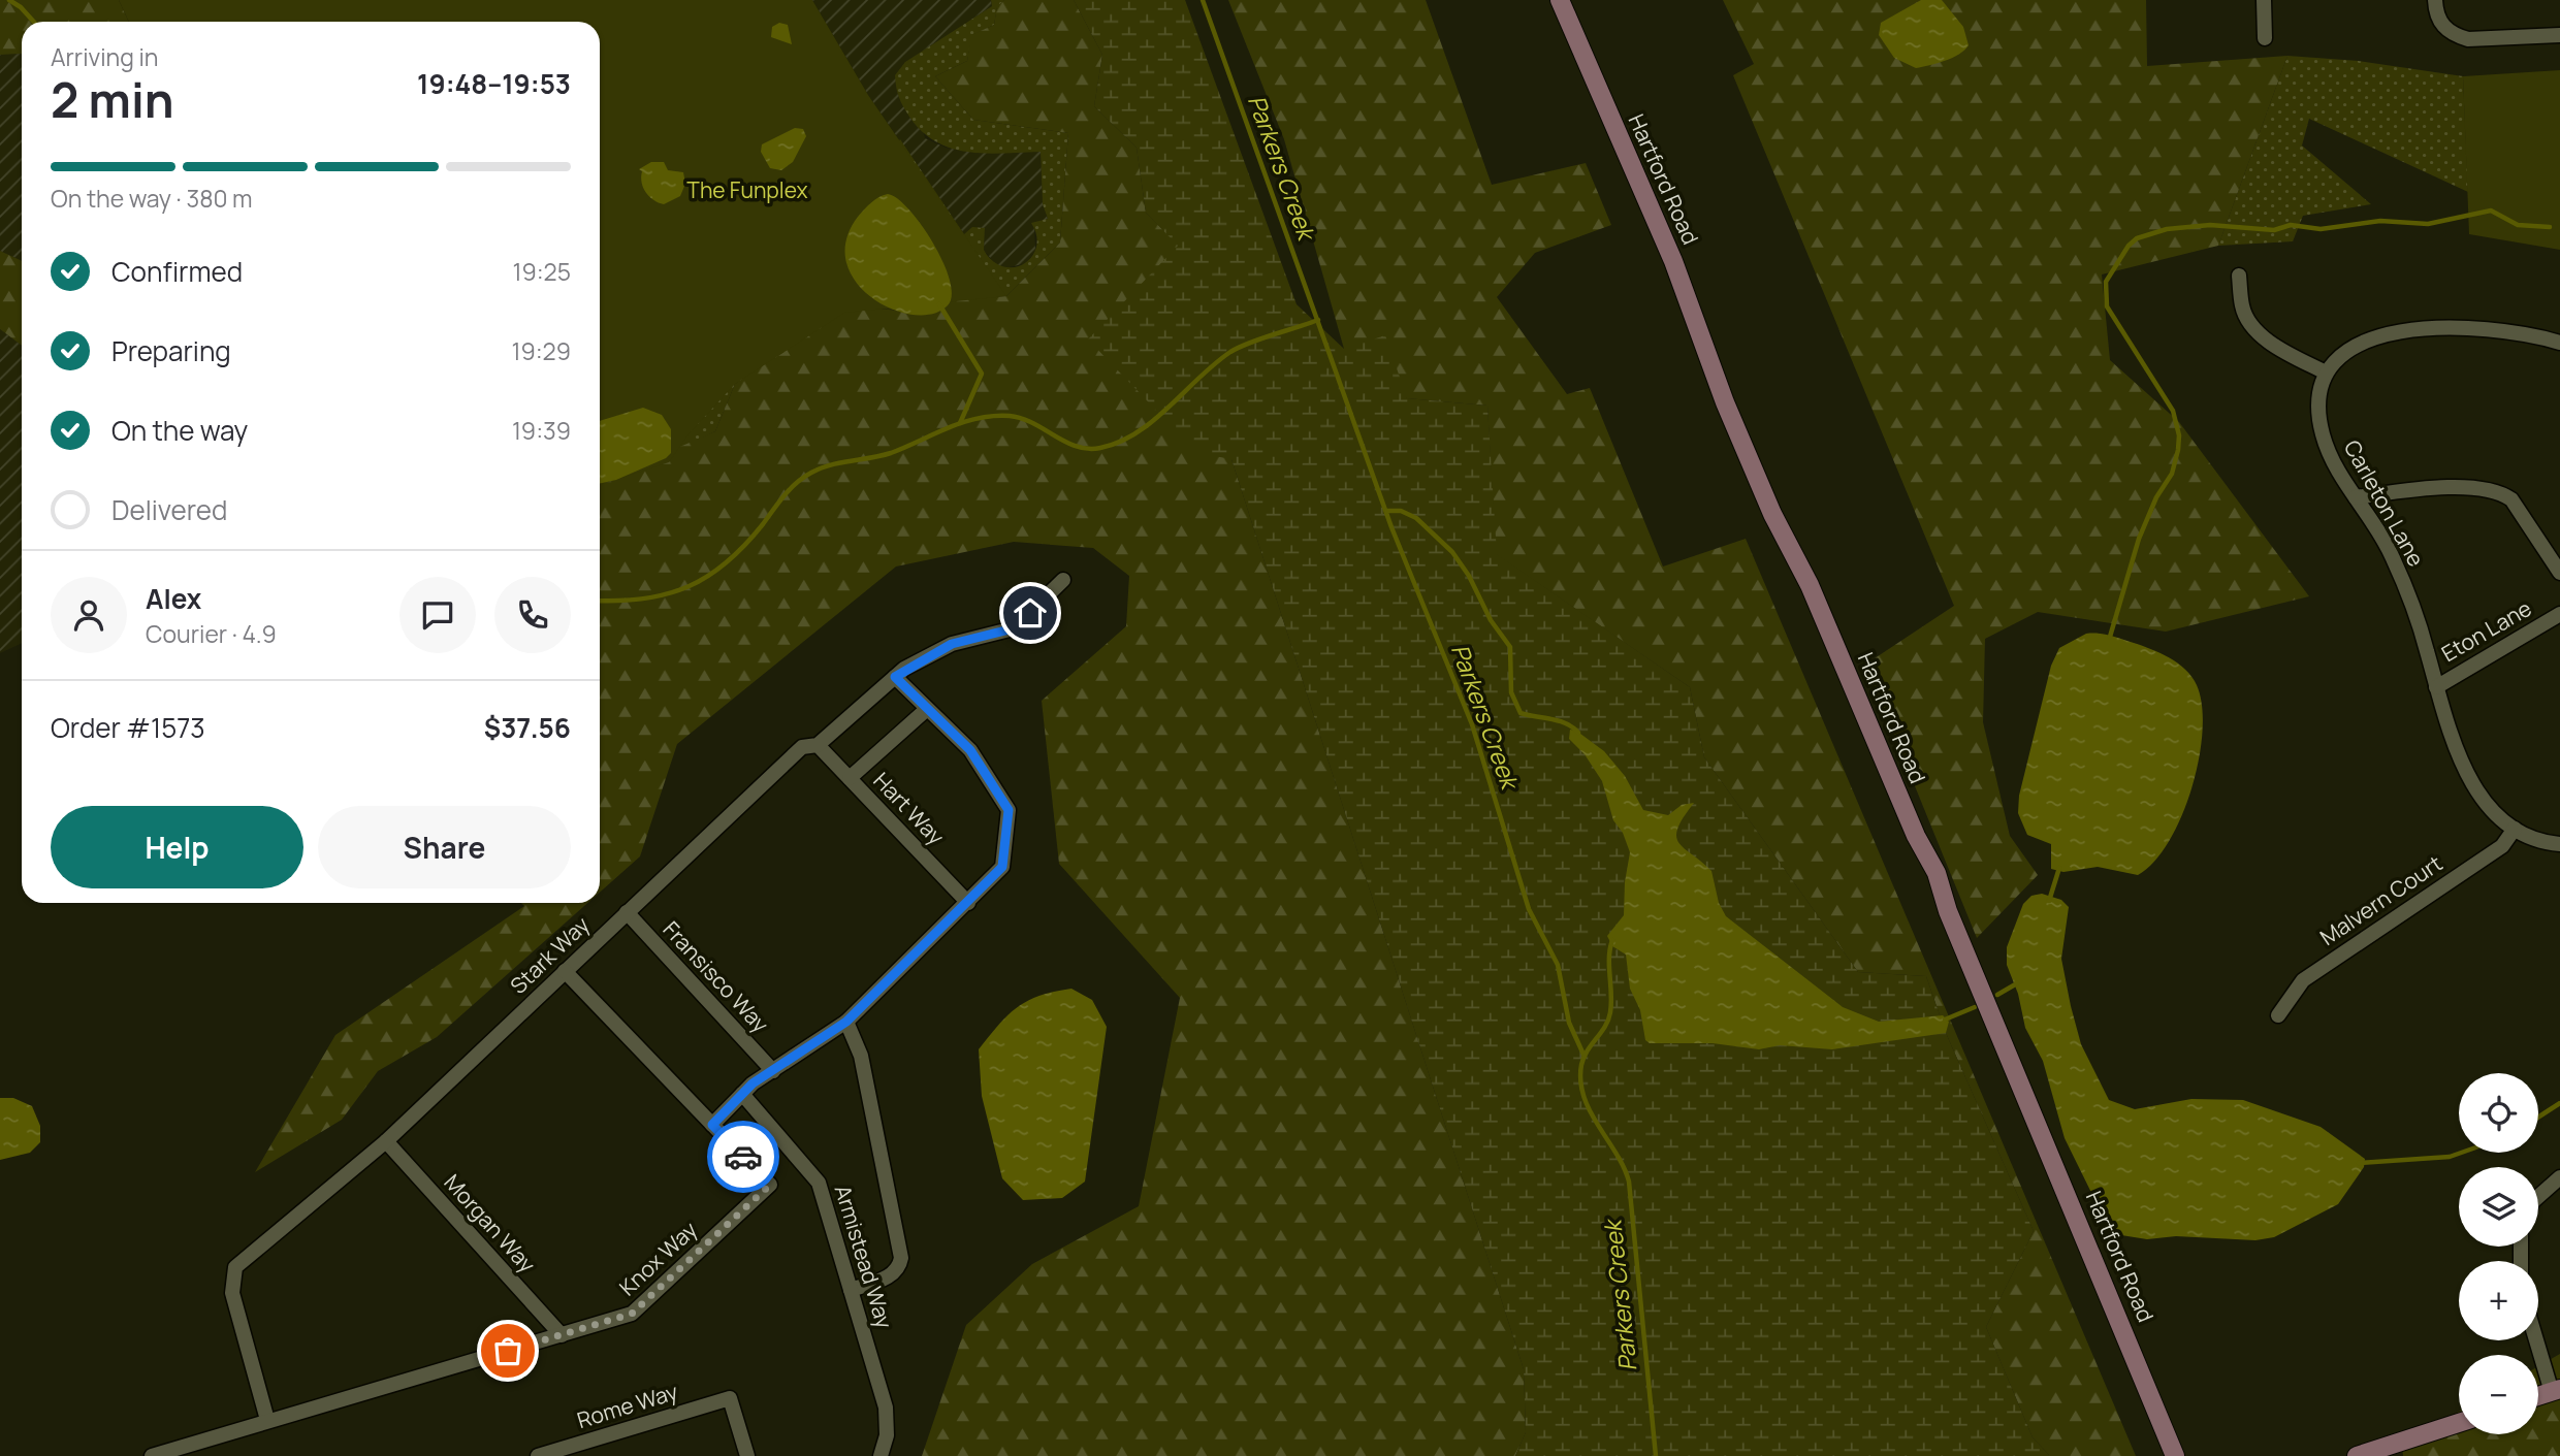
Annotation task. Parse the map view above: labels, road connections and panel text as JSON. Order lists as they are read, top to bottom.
{
  "streets": {
    "street": [
      "Hartford Road",
      "Carleton Lane",
      "Eton Lane",
      "Hart Way",
      "Malvern Court",
      "Stark Way",
      "Fransisco Way",
      "Morgan Way",
      "Armistead Way",
      "Knox Way",
      "Rome Way"
    ]
  },
  "crossings": [
    ["Carleton Lane", "Eton Lane"],
    ["Carleton Lane", "Malvern Court"],
    ["Hart Way", "Stark Way"],
    ["Stark Way", "Fransisco Way"],
    ["Stark Way", "Morgan Way"],
    ["Stark Way", "Knox Way"],
    ["Morgan Way", "Knox Way"]
  ],
  "water": ["Parkers Creek"],
  "parks": ["The Funplex"],
  "page": {
    "heading": ["2 min", "Arriving in", "19:48–19:53"],
    "panel": [
      "Alex",
      "Courier · 4.9",
      "Order #1573",
      "$37.56"
    ],
    "bar": "On the way · 380 m",
    "list": [
      ["Confirmed", "19:25"],
      ["Preparing", "19:29"],
      ["On the way", "19:39"],
      "Delivered"
    ],
    "buttons": ["Help", "Share"],
    "map_buttons": ["+", "−"]
  }
}
